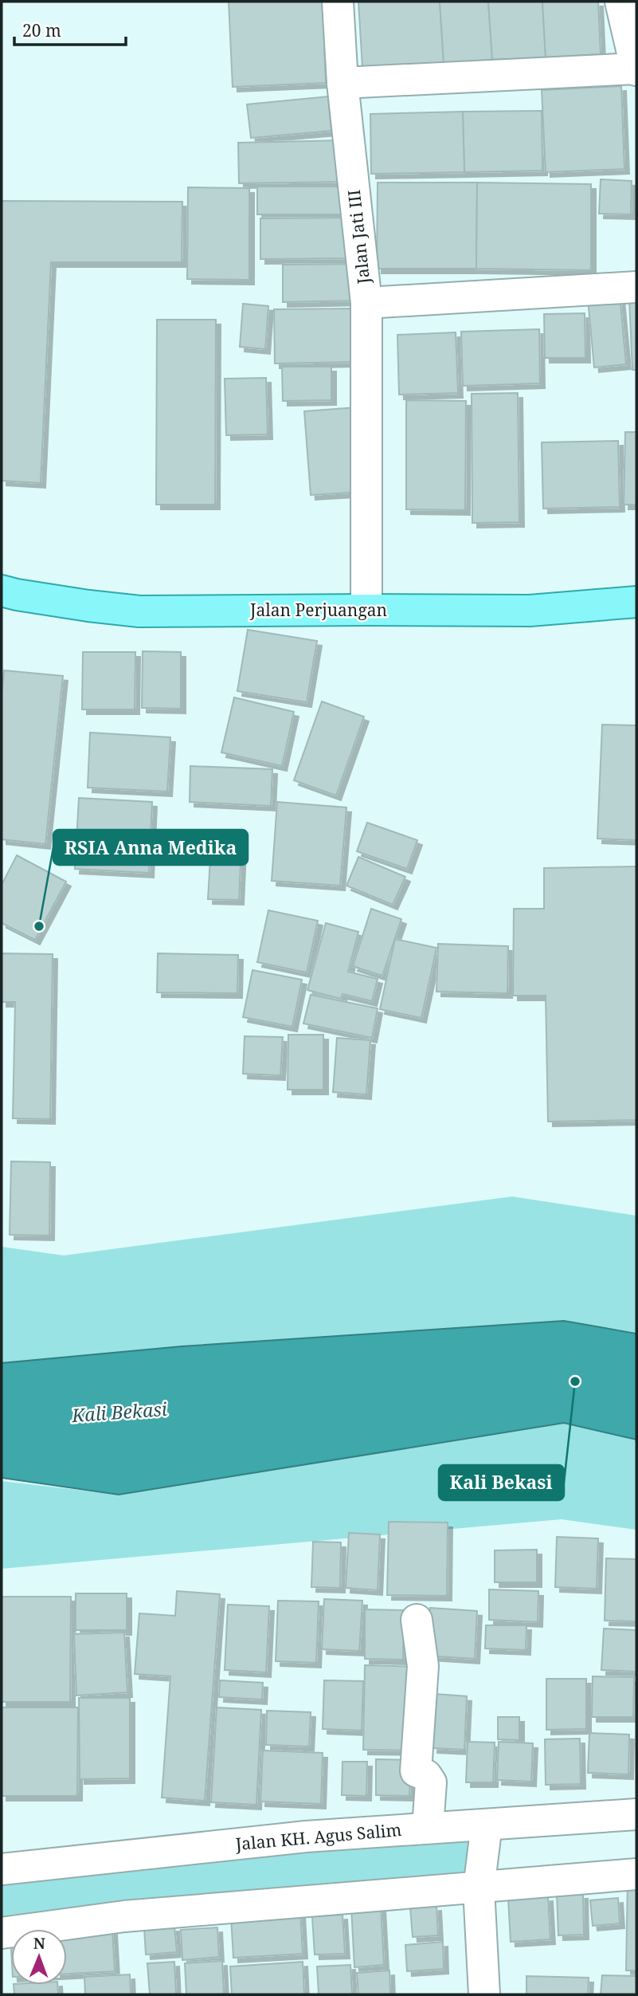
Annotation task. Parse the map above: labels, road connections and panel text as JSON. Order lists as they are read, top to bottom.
{
  "streets": {
    "main road": ["Jalan Perjuangan"],
    "street": ["Jalan Jati III", "Jalan KH. Agus Salim"]
  },
  "water": ["Kali Bekasi"],
  "places": ["RSIA Anna Medika", "Kali Bekasi"],
  "scale_bar": "20 m",
  "north": "top"
}
